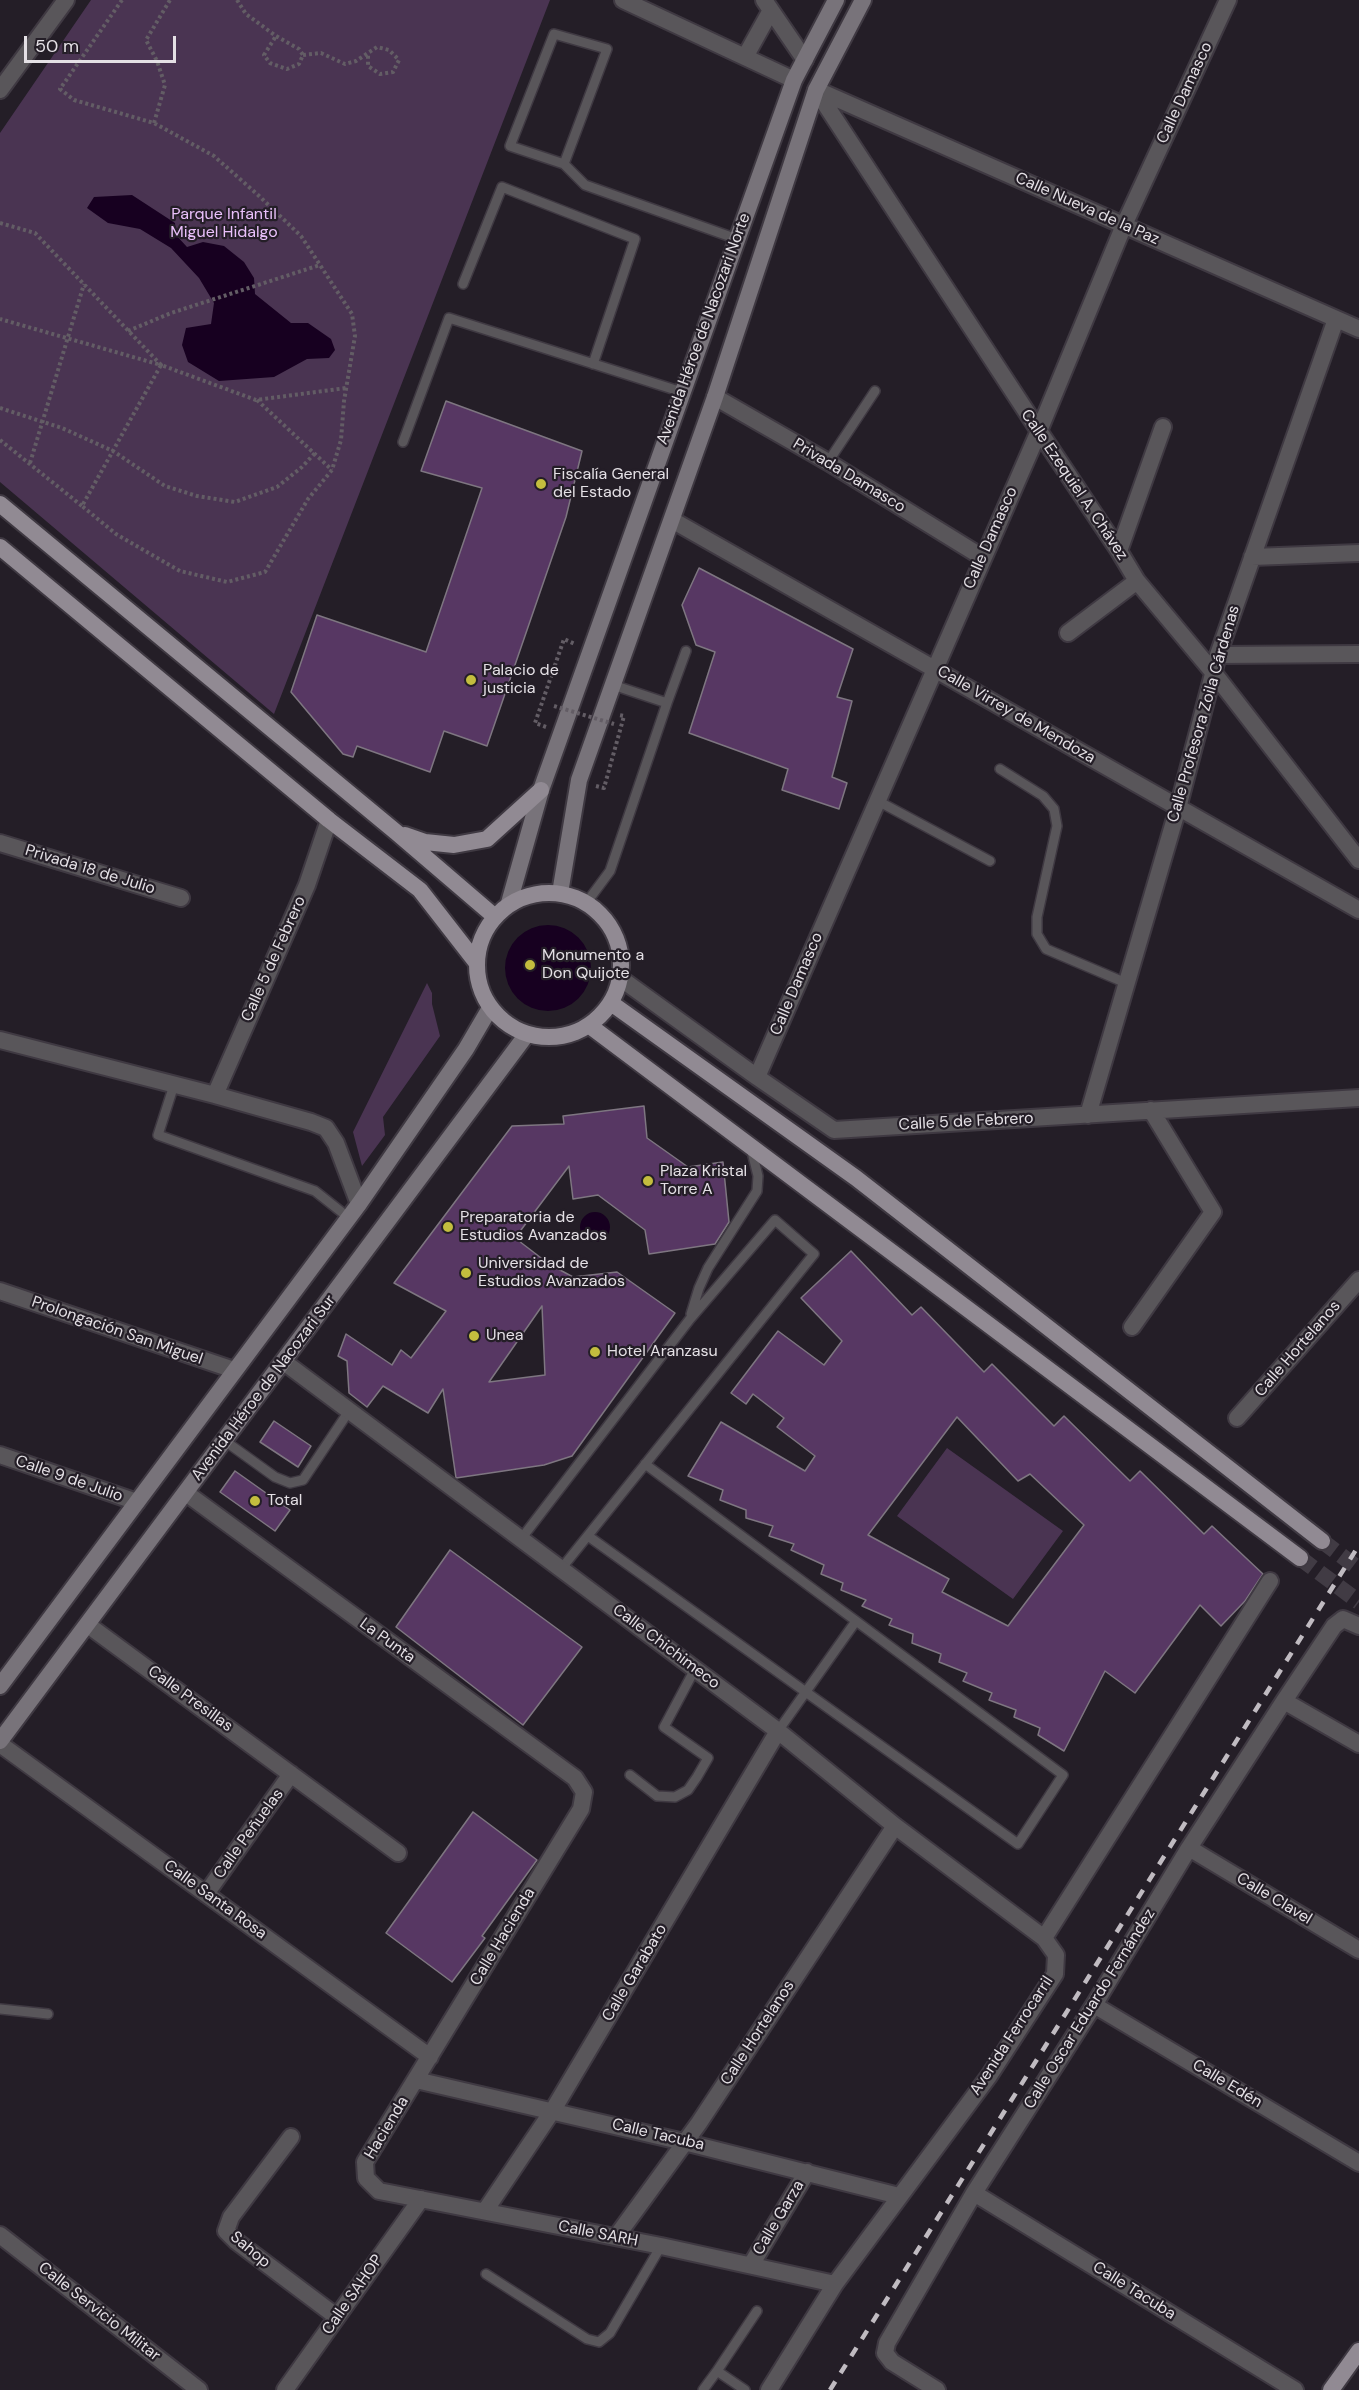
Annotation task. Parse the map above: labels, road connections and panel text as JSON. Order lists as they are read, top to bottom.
{
  "streets": {
    "main road": ["Avenida Héroe de Nacozari Norte", "Avenida Héroe de Nacozari Sur"],
    "street": [
      "Calle Damasco",
      "Calle Nueva de la Paz",
      "Privada Damasco",
      "Calle Ezequiel A. Chávez",
      "Calle Profesora Zoila Cárdenas",
      "Calle Virrey de Mendoza",
      "Privada 18 de Julio",
      "Calle 5 de Febrero",
      "Prolongación San Miguel",
      "Calle Hortelanos",
      "Calle 9 de Julio",
      "La Punta",
      "Calle Chichimeco",
      "Calle Presillas",
      "Calle Peñuelas",
      "Calle Clavel",
      "Calle Santa Rosa",
      "Calle Hacienda",
      "Calle Garabato",
      "Calle Oscar Eduardo Fernández",
      "Avenida Ferrocarril",
      "Calle Edén",
      "Hacienda",
      "Calle Tacuba",
      "Calle Garza",
      "Calle SARH",
      "Sahop",
      "Calle SAHOP",
      "Calle Servicio Militar"
    ]
  },
  "crossings": [
    ["Calle Damasco", "Calle Nueva de la Paz"],
    ["Calle Damasco", "Privada Damasco"],
    ["Calle Damasco", "Calle Ezequiel A. Chávez"],
    ["Calle Damasco", "Calle Virrey de Mendoza"],
    ["Calle Damasco", "Calle 5 de Febrero"],
    ["Calle Nueva de la Paz", "Avenida Héroe de Nacozari Norte"],
    ["Calle Nueva de la Paz", "Calle Ezequiel A. Chávez"],
    ["Calle Nueva de la Paz", "Calle Profesora Zoila Cárdenas"],
    ["Avenida Héroe de Nacozari Norte", "Privada Damasco"],
    ["Avenida Héroe de Nacozari Norte", "Calle Ezequiel A. Chávez"],
    ["Avenida Héroe de Nacozari Norte", "Calle Virrey de Mendoza"],
    ["Avenida Héroe de Nacozari Norte", "Calle 5 de Febrero"],
    ["Avenida Héroe de Nacozari Norte", "Avenida Héroe de Nacozari Sur"],
    ["Calle Ezequiel A. Chávez", "Calle Profesora Zoila Cárdenas"],
    ["Calle Profesora Zoila Cárdenas", "Calle Virrey de Mendoza"],
    ["Calle Profesora Zoila Cárdenas", "Calle 5 de Febrero"],
    ["Calle 5 de Febrero", "Avenida Héroe de Nacozari Sur"],
    ["Prolongación San Miguel", "Avenida Héroe de Nacozari Sur"],
    ["Calle Hortelanos", "Calle Chichimeco"],
    ["Calle Hortelanos", "Calle Tacuba"],
    ["Calle Hortelanos", "Calle SARH"],
    ["Avenida Héroe de Nacozari Sur", "Calle 9 de Julio"],
    ["Avenida Héroe de Nacozari Sur", "La Punta"],
    ["Avenida Héroe de Nacozari Sur", "Calle Chichimeco"],
    ["Avenida Héroe de Nacozari Sur", "Calle Presillas"],
    ["Avenida Héroe de Nacozari Sur", "Calle Santa Rosa"],
    ["La Punta", "Calle Hacienda"],
    ["Calle Chichimeco", "Calle Garabato"],
    ["Calle Chichimeco", "Avenida Ferrocarril"],
    ["Calle Presillas", "Calle Peñuelas"],
    ["Calle Peñuelas", "Calle Santa Rosa"],
    ["Calle Clavel", "Calle Oscar Eduardo Fernández"],
    ["Calle Santa Rosa", "Calle Hacienda"],
    ["Calle Hacienda", "Hacienda"],
    ["Calle Hacienda", "Calle Tacuba"],
    ["Calle Garabato", "Calle Tacuba"],
    ["Calle Garabato", "Calle SARH"],
    ["Calle Oscar Eduardo Fernández", "Calle Edén"],
    ["Calle Oscar Eduardo Fernández", "Calle Tacuba"],
    ["Avenida Ferrocarril", "Calle Tacuba"],
    ["Avenida Ferrocarril", "Calle SARH"],
    ["Hacienda", "Calle Tacuba"],
    ["Hacienda", "Calle SARH"],
    ["Calle Tacuba", "Calle Garza"],
    ["Calle Garza", "Calle SARH"],
    ["Calle SARH", "Calle SAHOP"],
    ["Sahop", "Calle SAHOP"]
  ],
  "parks": ["Parque Infantil Miguel Hidalgo"],
  "places": [
    "Fiscalía General del Estado",
    "Palacio de justicia",
    "Monumento a Don Quijote",
    "Plaza Kristal Torre A",
    "Preparatoria de Estudios Avanzados",
    "Universidad de Estudios Avanzados",
    "Unea",
    "Hotel Aranzasu",
    "Total"
  ],
  "scale_bar": "50 m"
}
